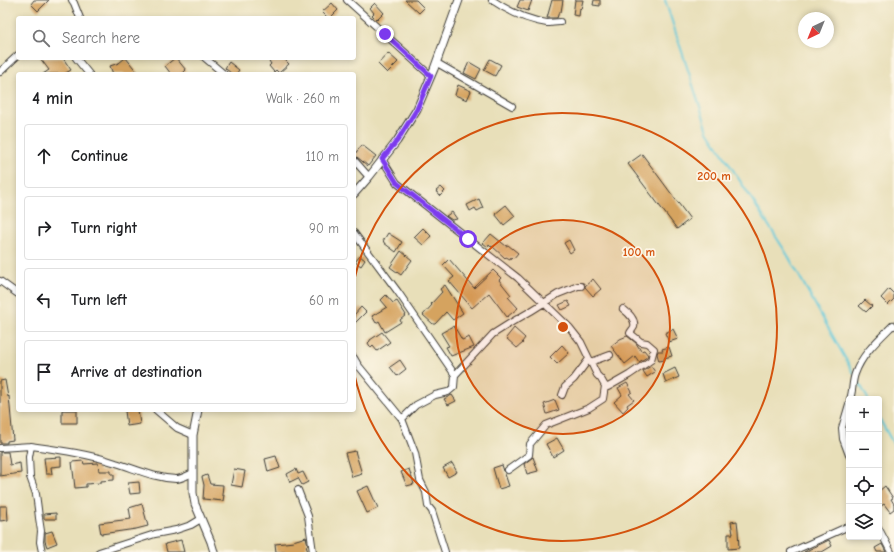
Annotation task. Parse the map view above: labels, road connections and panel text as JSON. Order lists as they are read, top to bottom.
{
  "north": "bottom left",
  "page": {
    "search": "Search here",
    "heading": ["4 min", "Walk · 260 m"],
    "list": [
      ["Continue", "110 m"],
      ["Turn right", "90 m"],
      ["Turn left", "60 m"],
      "Arrive at destination"
    ],
    "map_buttons": ["+", "−"]
  },
  "rings": ["200 m", "100 m"]
}
